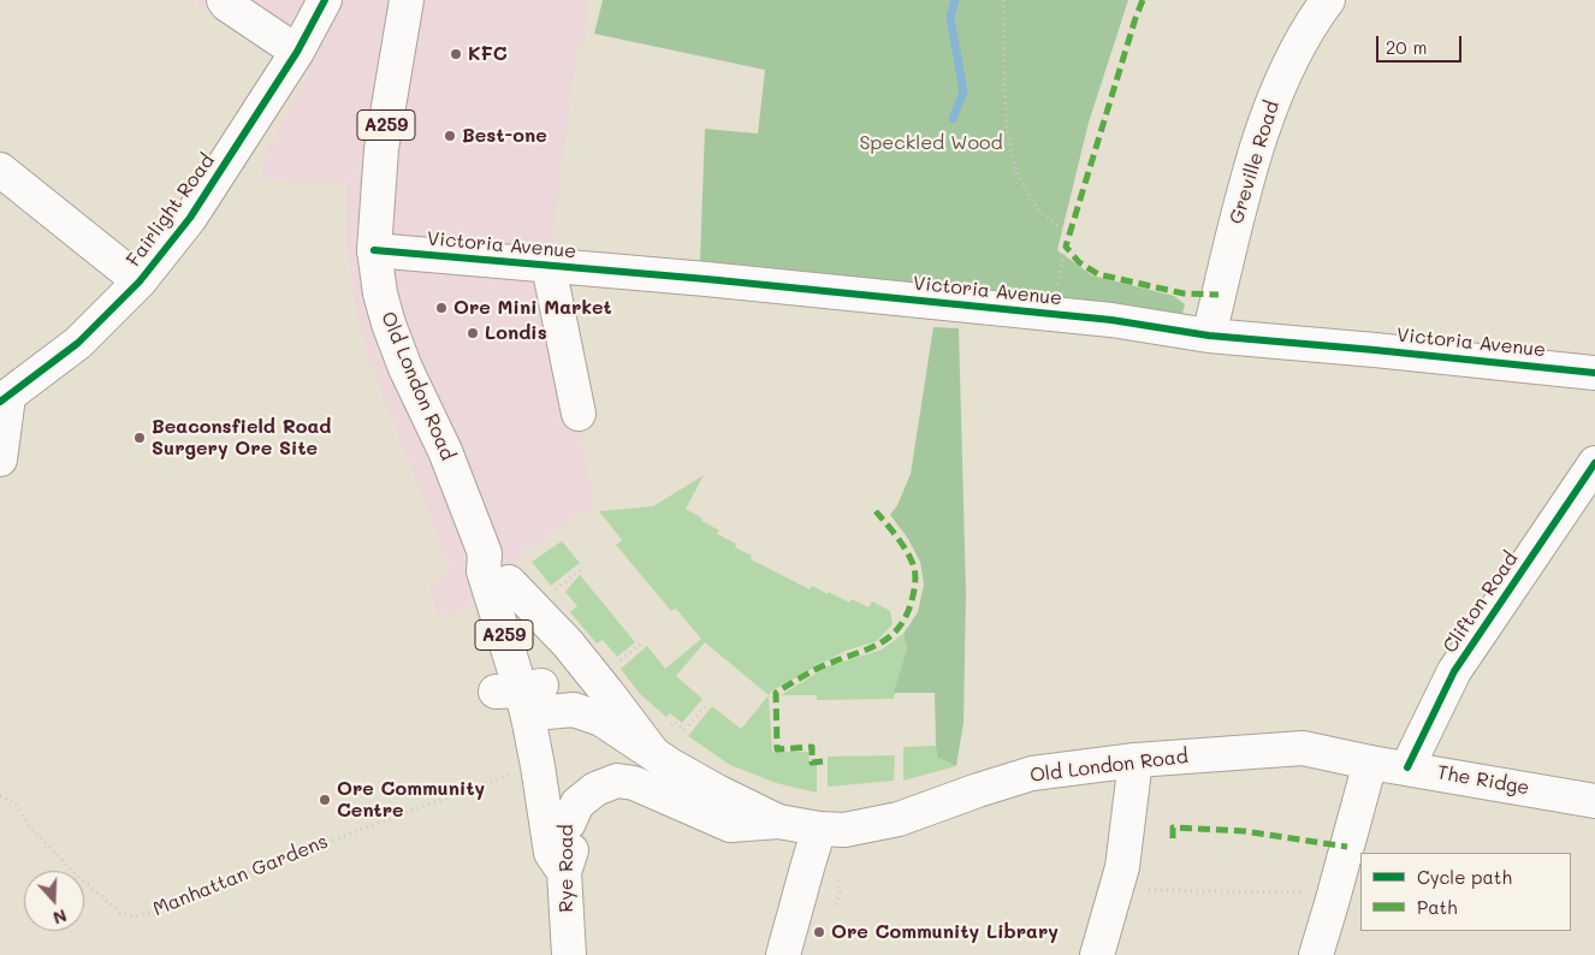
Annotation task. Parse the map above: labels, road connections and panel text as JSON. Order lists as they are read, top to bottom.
{
  "streets": {
    "main road": [
      "A259",
      "Greville Road",
      "Fairlight Road",
      "Victoria Avenue",
      "Old London Road",
      "Clifton Road",
      "The Ridge",
      "Rye Road"
    ],
    "path": ["Manhattan Gardens"]
  },
  "crossings": [
    ["Greville Road", "Victoria Avenue"],
    ["Victoria Avenue", "Old London Road"],
    ["Old London Road", "The Ridge"],
    ["Old London Road", "Rye Road"],
    ["Clifton Road", "The Ridge"]
  ],
  "parks": ["Speckled Wood"],
  "places": [
    "KFC",
    "Best-one",
    "Ore Mini Market",
    "Londis",
    "Beaconsfield Road Surgery Ore Site",
    "Ore Community Centre",
    "Ore Community Library"
  ],
  "legend": ["Cycle path", "Path"],
  "scale_bar": "20 m",
  "north": "bottom"
}
